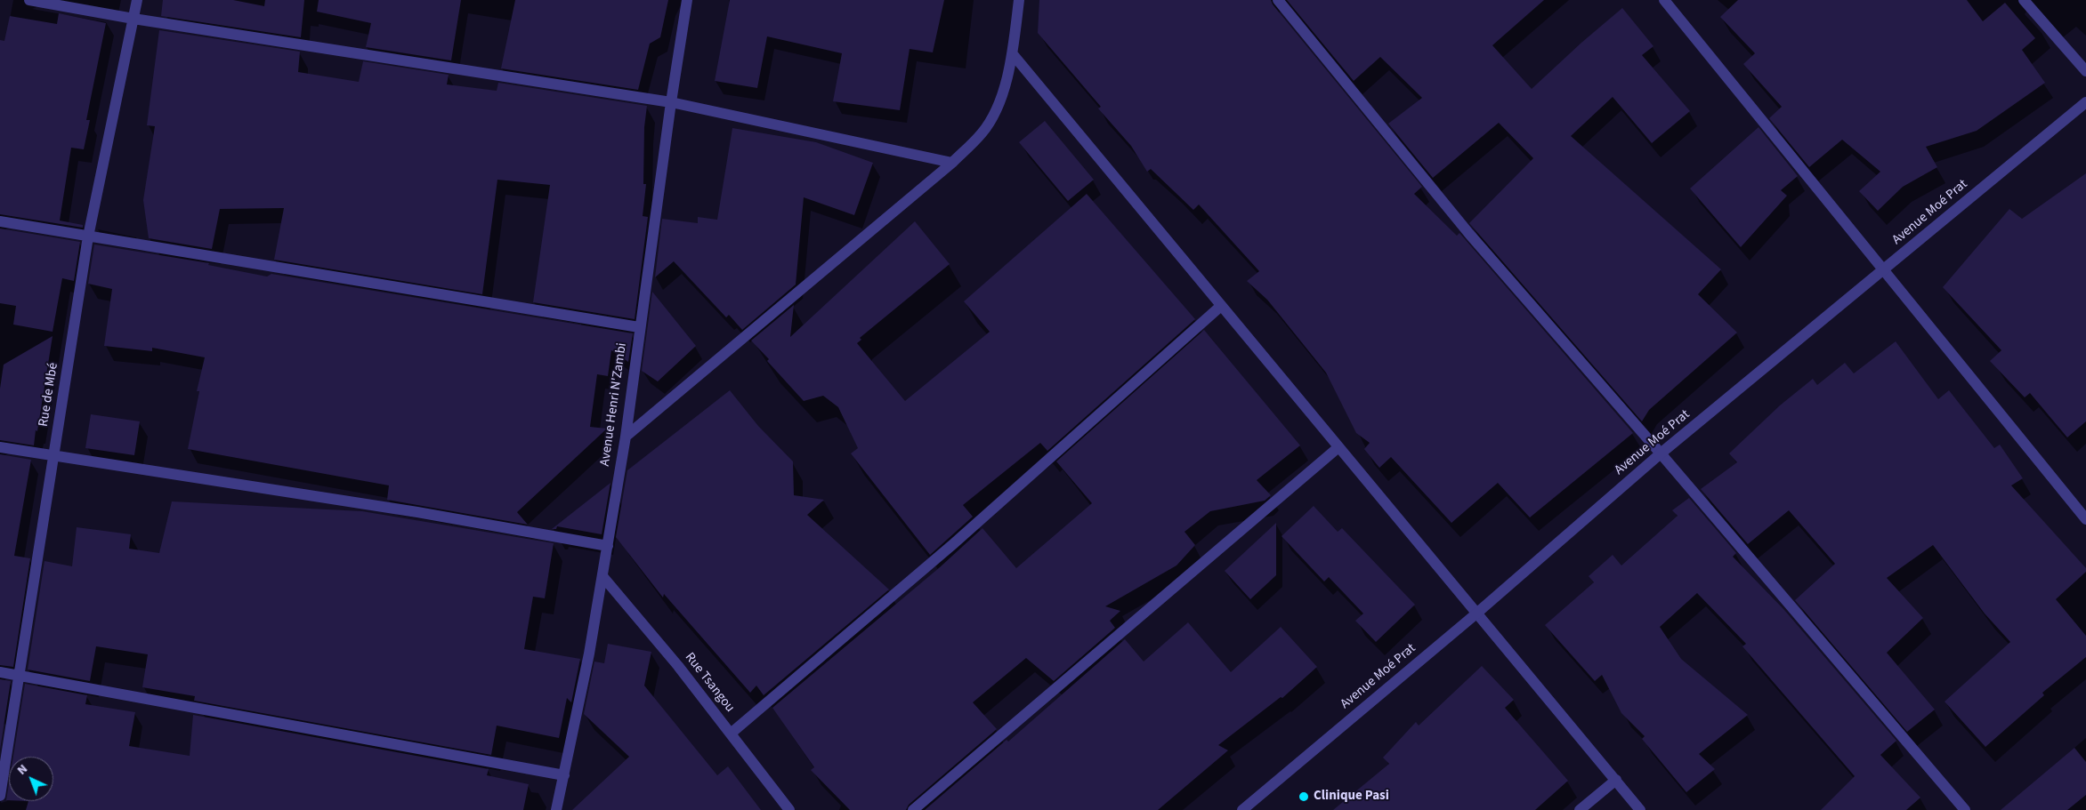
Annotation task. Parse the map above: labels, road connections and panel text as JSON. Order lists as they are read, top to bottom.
{
  "streets": {
    "street": [
      "Avenue Moé Prat",
      "Rue de Mbé",
      "Avenue Henri N'Zambi",
      "Rue Tsangou"
    ]
  },
  "crossings": [
    ["Avenue Henri N'Zambi", "Rue Tsangou"]
  ],
  "places": ["Clinique Pasi"],
  "north": "top left"
}
